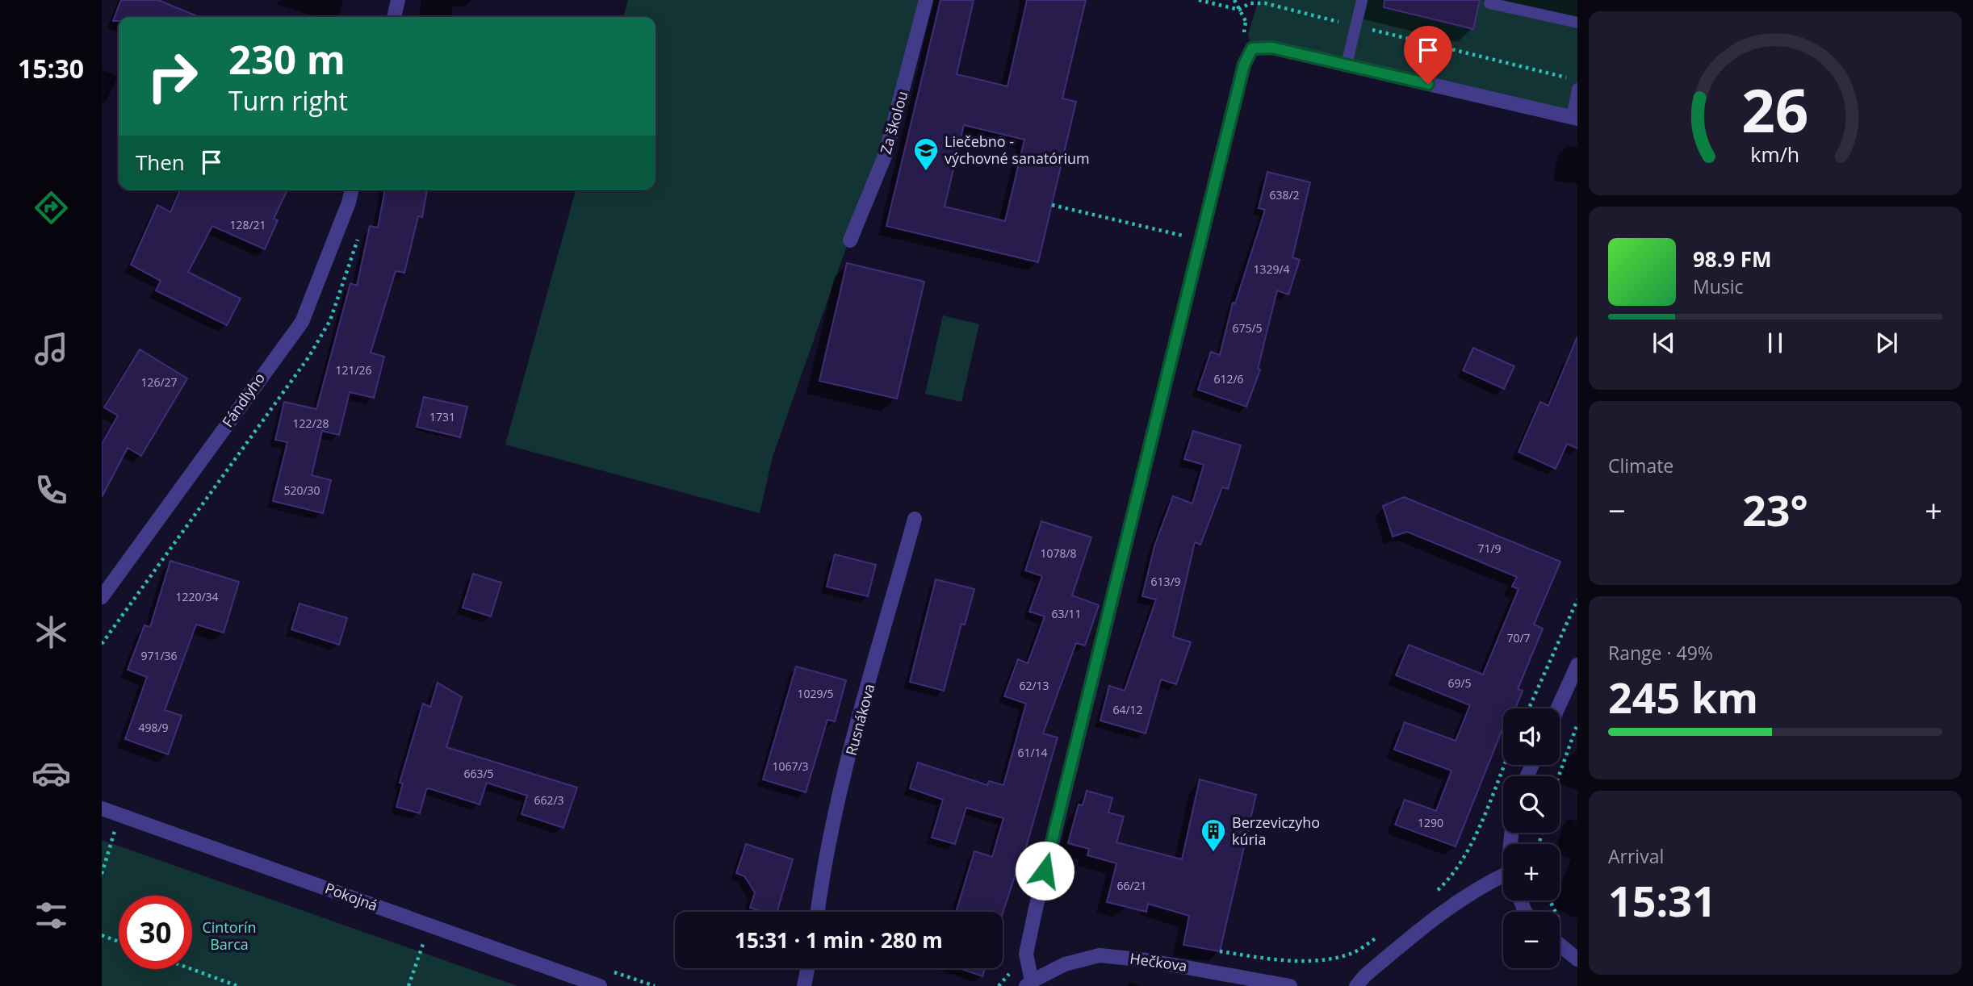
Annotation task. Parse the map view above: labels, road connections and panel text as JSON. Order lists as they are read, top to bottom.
{
  "streets": {
    "street": [
      "Za školou",
      "Fándlyho",
      "Rusnákova",
      "Pokojná",
      "Hečkova"
    ]
  },
  "parks": ["Cintorín Barca"],
  "places": {
    "school or university": ["Liečebno - výchovné sanatórium"],
    "building": ["Berzeviczyho kúria"]
  },
  "house_numbers": [
    "638/2",
    "128/21",
    "1329/4",
    "675/5",
    "121/26",
    "612/6",
    "126/27",
    "1731",
    "122/28",
    "520/30",
    "71/9",
    "1078/8",
    "613/9",
    "1220/34",
    "63/11",
    "70/7",
    "971/36",
    "69/5",
    "62/13",
    "1029/5",
    "64/12",
    "498/9",
    "61/14",
    "1067/3",
    "663/5",
    "662/3",
    "1290",
    "66/21"
  ],
  "page": {
    "tabs": "15:30",
    "turn": ["230 m", "Turn right"],
    "then": "Then",
    "song": ["98.9 FM", "Music"],
    "tile": [
      "Climate",
      ["Range · 49%", "245 km"],
      ["Arrival", "15:31"]
    ],
    "heat": ["−", "23°", "+"],
    "map_buttons": ["+", "−"],
    "limit": "30",
    "trip": "15:31 · 1 min · 280 m",
    "gauge": ["26", "km/h"]
  }
}
